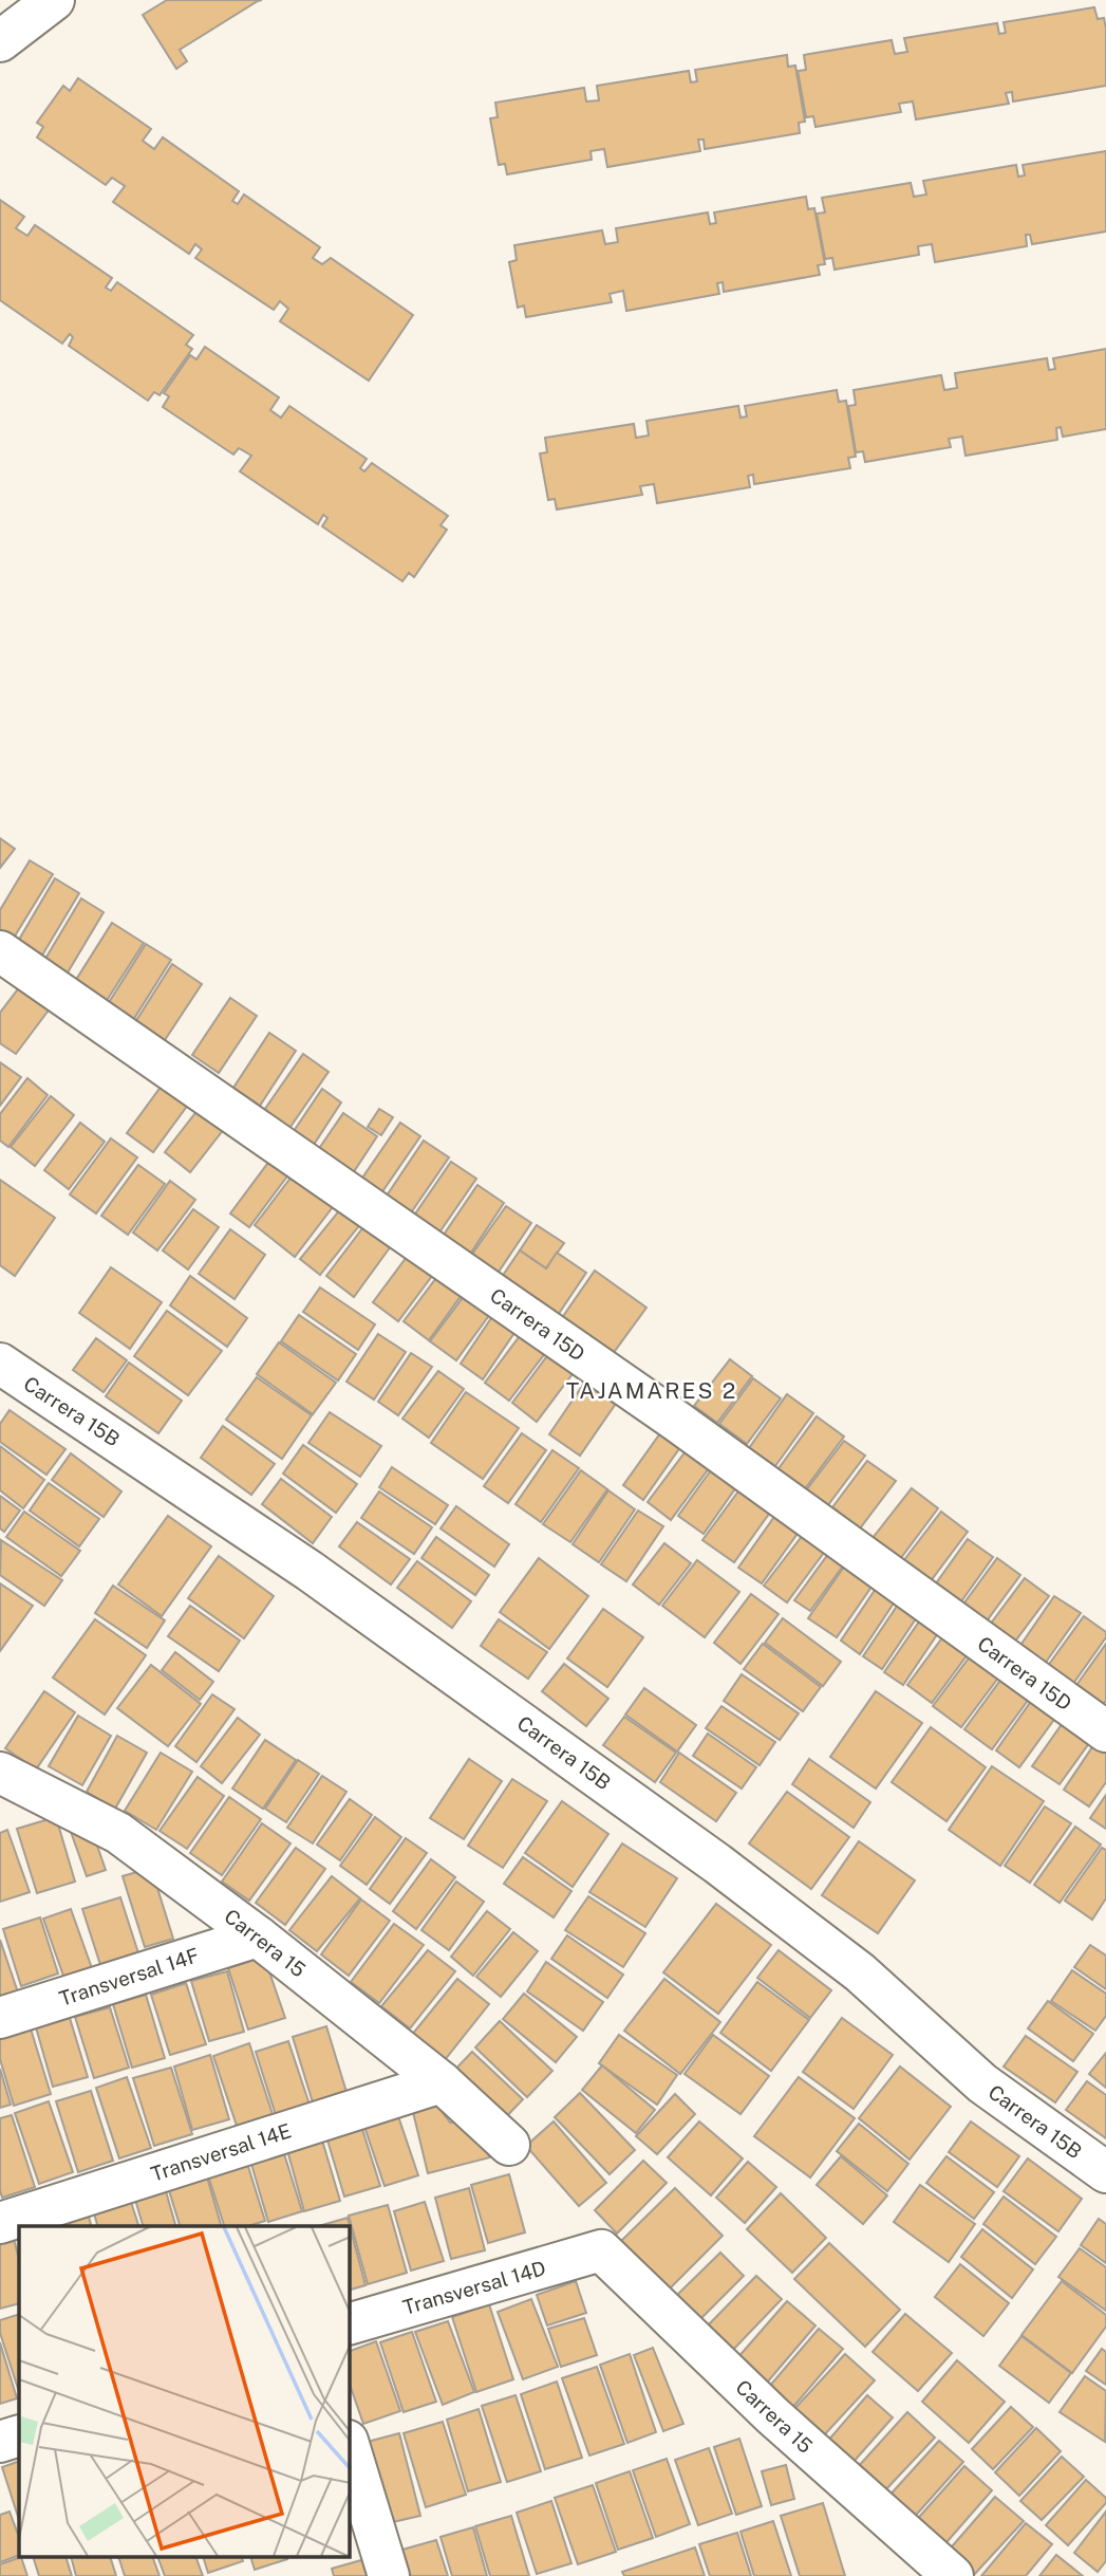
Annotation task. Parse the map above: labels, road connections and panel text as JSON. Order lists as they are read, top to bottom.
{
  "streets": {
    "street": [
      "Carrera 15D",
      "Carrera 15B",
      "Carrera 15",
      "Transversal 14F",
      "Transversal 14E",
      "Transversal 14D"
    ]
  },
  "crossings": [
    ["Carrera 15", "Transversal 14F"],
    ["Carrera 15", "Transversal 14E"],
    ["Carrera 15", "Transversal 14D"]
  ],
  "districts": ["TAJAMARES 2"]
}
